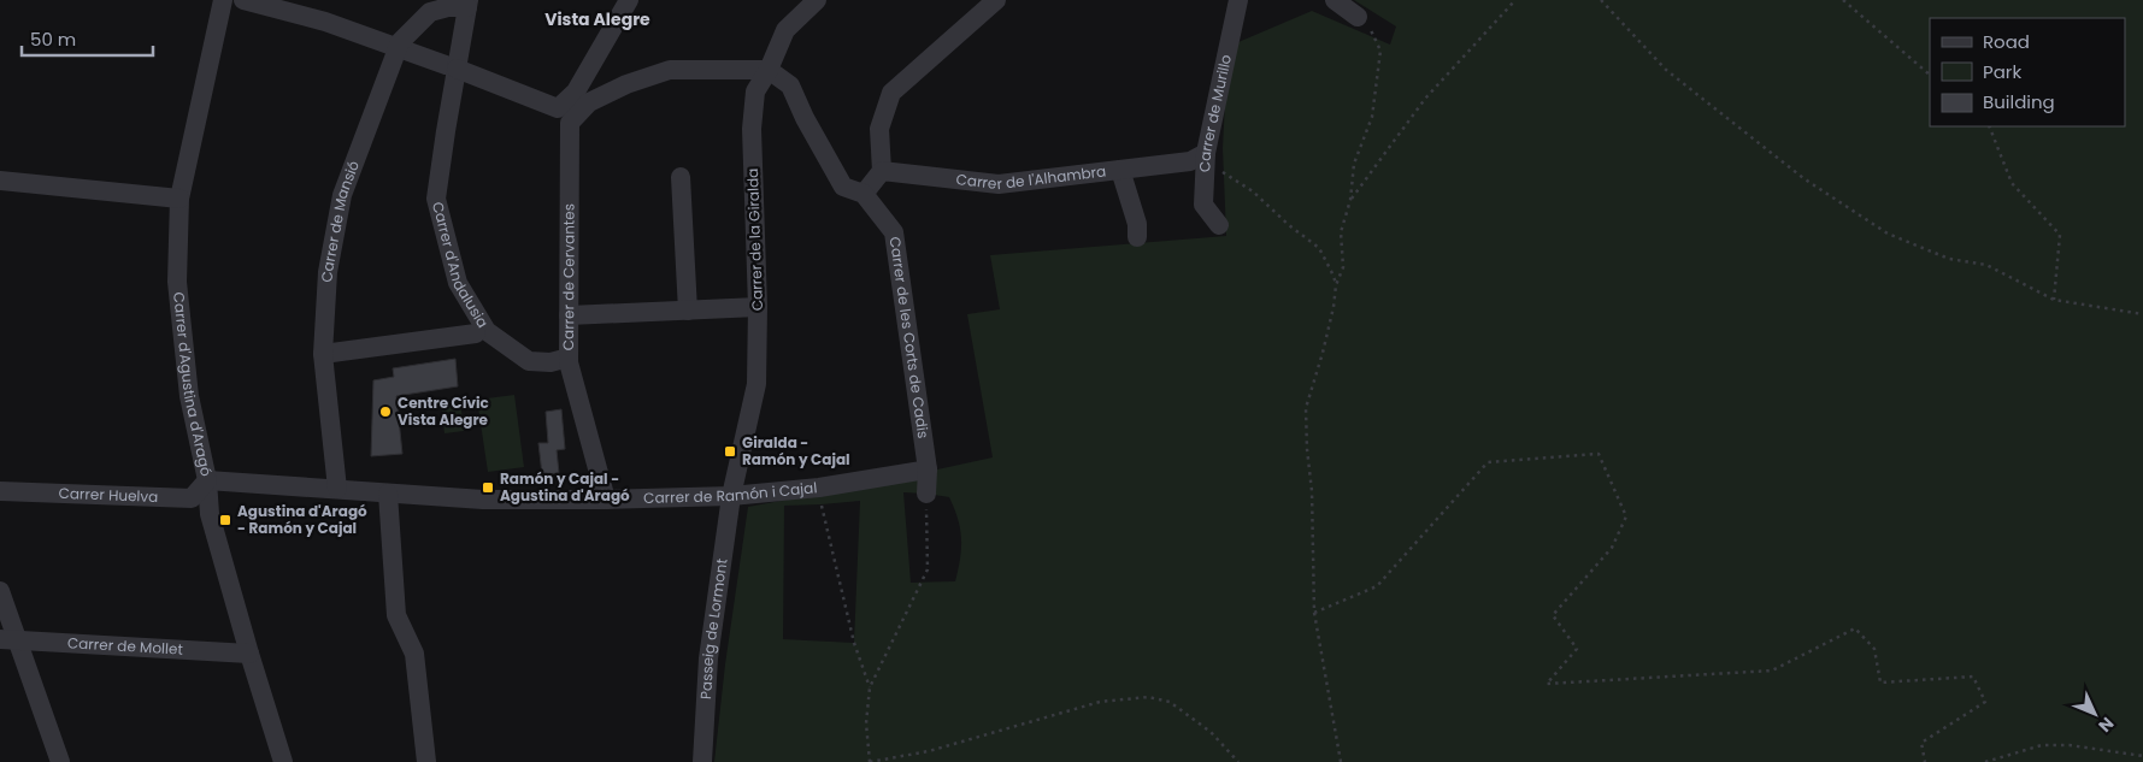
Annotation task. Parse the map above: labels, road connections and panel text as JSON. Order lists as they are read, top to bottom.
{
  "streets": {
    "street": [
      "Carrer de Murillo",
      "Carrer de l'Alhambra",
      "Carrer de Mansió",
      "Carrer de la Giralda",
      "Carrer d'Andalusia",
      "Carrer de Cervantes",
      "Carrer de les Corts de Cadis",
      "Carrer d'Agustina d'Aragó",
      "Carrer de Ramón i Cajal",
      "Carrer Huelva",
      "Passeig de Lormont",
      "Carrer de Mollet"
    ]
  },
  "crossings": [
    ["Carrer de Murillo", "Carrer de l'Alhambra"],
    ["Carrer de Mansió", "Carrer d'Andalusia"],
    ["Carrer de Mansió", "Carrer de Ramón i Cajal"],
    ["Carrer de la Giralda", "Carrer de les Corts de Cadis"],
    ["Carrer de la Giralda", "Carrer de Ramón i Cajal"],
    ["Carrer de la Giralda", "Passeig de Lormont"],
    ["Carrer d'Andalusia", "Carrer de Cervantes"],
    ["Carrer de Cervantes", "Carrer de Ramón i Cajal"],
    ["Carrer de les Corts de Cadis", "Carrer de Ramón i Cajal"],
    ["Carrer d'Agustina d'Aragó", "Carrer de Ramón i Cajal"],
    ["Carrer d'Agustina d'Aragó", "Carrer Huelva"],
    ["Carrer d'Agustina d'Aragó", "Carrer de Mollet"],
    ["Carrer de Ramón i Cajal", "Carrer Huelva"],
    ["Carrer de Ramón i Cajal", "Passeig de Lormont"]
  ],
  "districts": ["Vista Alegre"],
  "places": {
    "other": ["Centre Cívic Vista Alegre"],
    "transit": ["Giralda - Ramón y Cajal", "Ramón y Cajal - Agustina d'Aragó", "Agustina d'Aragó - Ramón y Cajal"]
  },
  "legend": ["Road", "Park", "Building"],
  "scale_bar": "50 m",
  "north": "bottom right"
}
